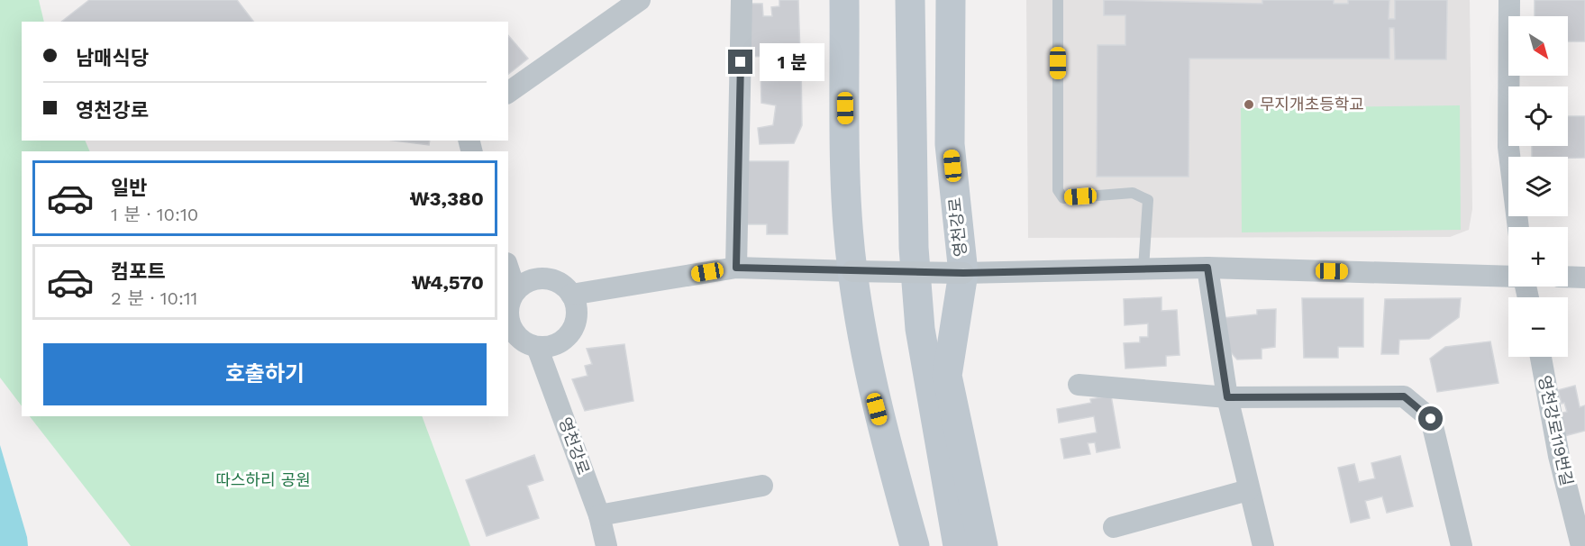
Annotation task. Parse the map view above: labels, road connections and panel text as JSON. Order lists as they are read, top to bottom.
{
  "streets": {
    "street": ["영천강로", "영천강로119번길"]
  },
  "parks": ["따스하리 공원"],
  "places": ["무지개초등학교"],
  "north": "bottom right",
  "page": {
    "map_buttons": ["+", "−"],
    "banner": ["남매식당", "영천강로"],
    "bubble": "1 분",
    "list": [
      {
        "name": "일반",
        "note": "1 분 · 10:10",
        "value": "₩3,380"
      },
      {
        "name": "컴포트",
        "note": "2 분 · 10:11",
        "value": "₩4,570"
      }
    ],
    "buttons": "호출하기"
  }
}
